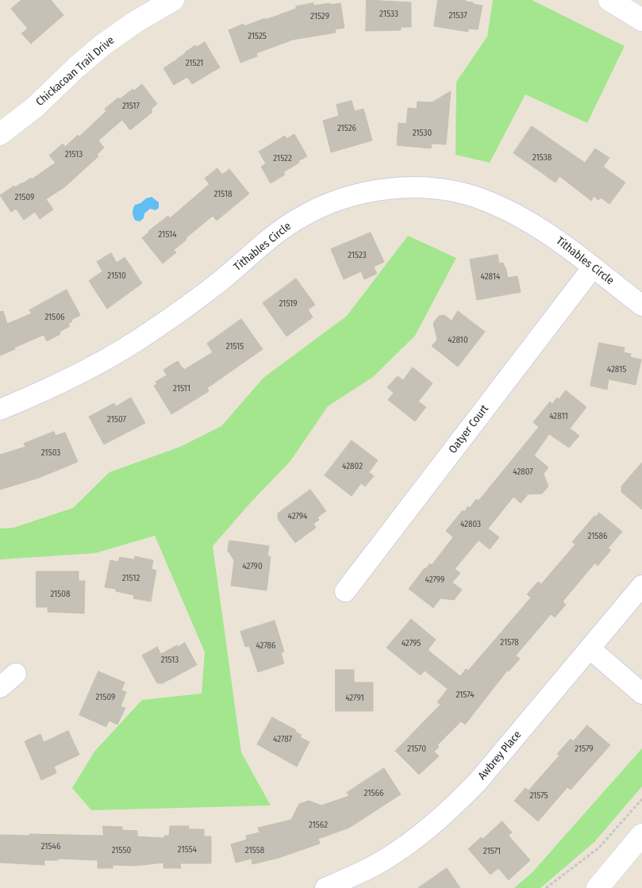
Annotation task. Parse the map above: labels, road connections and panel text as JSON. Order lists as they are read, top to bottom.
{
  "streets": {
    "street": [
      "Chickacoan Trail Drive",
      "Tithables Circle",
      "Oatyer Court",
      "Awbrey Place"
    ]
  },
  "crossings": [
    ["Tithables Circle", "Oatyer Court"]
  ],
  "house_numbers": [
    "21533",
    "21537",
    "21529",
    "21525",
    "21521",
    "21517",
    "21526",
    "21530",
    "21513",
    "21538",
    "21522",
    "21518",
    "21509",
    "21514",
    "21523",
    "21510",
    "42814",
    "21519",
    "21506",
    "42810",
    "21515",
    "42815",
    "21511",
    "42811",
    "21507",
    "21503",
    "42802",
    "42807",
    "42794",
    "42803",
    "21586",
    "42790",
    "21512",
    "42799",
    "21508",
    "21578",
    "42795",
    "42786",
    "21513",
    "21574",
    "21509",
    "42791",
    "42787",
    "21570",
    "21579",
    "21566",
    "21575",
    "21562",
    "21546",
    "21554",
    "21550",
    "21558",
    "21571"
  ]
}
